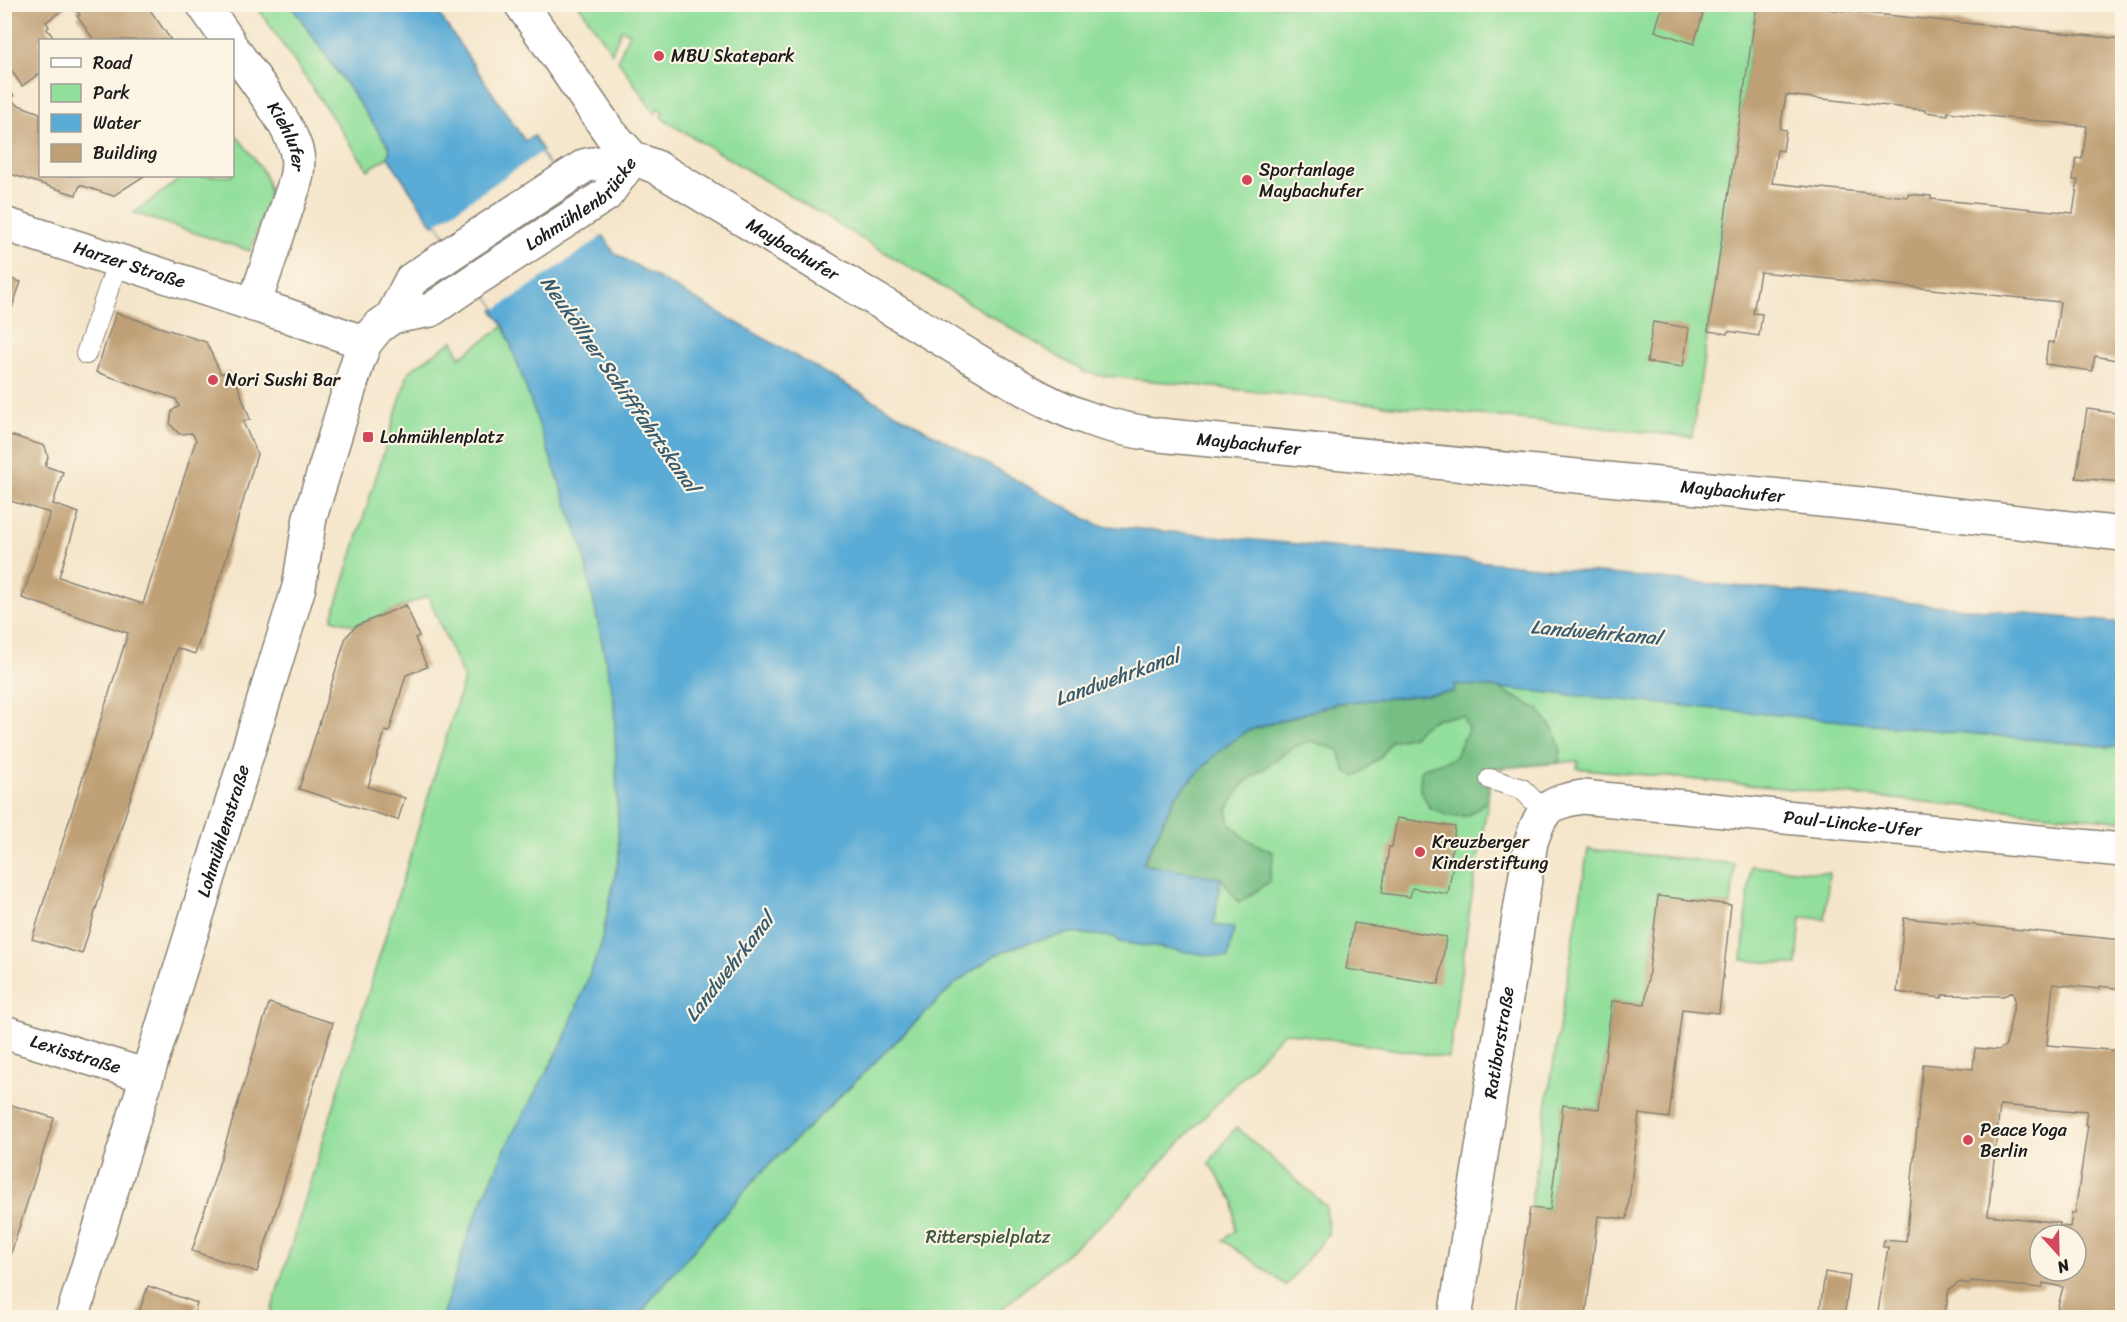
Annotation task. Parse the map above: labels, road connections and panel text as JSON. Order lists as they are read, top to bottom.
{
  "streets": {
    "street": [
      "Kiehlufer",
      "Lohmühlenbrücke",
      "Maybachufer",
      "Harzer Straße",
      "Paul-Lincke-Ufer",
      "Lohmühlenstraße",
      "Ratiborstraße",
      "Lexisstraße"
    ]
  },
  "crossings": [
    ["Kiehlufer", "Harzer Straße"],
    ["Lohmühlenbrücke", "Maybachufer"],
    ["Paul-Lincke-Ufer", "Ratiborstraße"],
    ["Lohmühlenstraße", "Lexisstraße"]
  ],
  "water": ["Neuköllner Schifffahrtskanal", "Landwehrkanal"],
  "parks": ["Ritterspielplatz"],
  "places": {
    "other": [
      "MBU Skatepark",
      "Sportanlage Maybachufer",
      "Nori Sushi Bar",
      "Kreuzberger Kinderstiftung",
      "Peace Yoga Berlin"
    ],
    "transit": ["Lohmühlenplatz"]
  },
  "legend": [
    "Road",
    "Park",
    "Water",
    "Building"
  ],
  "north": "bottom"
}
